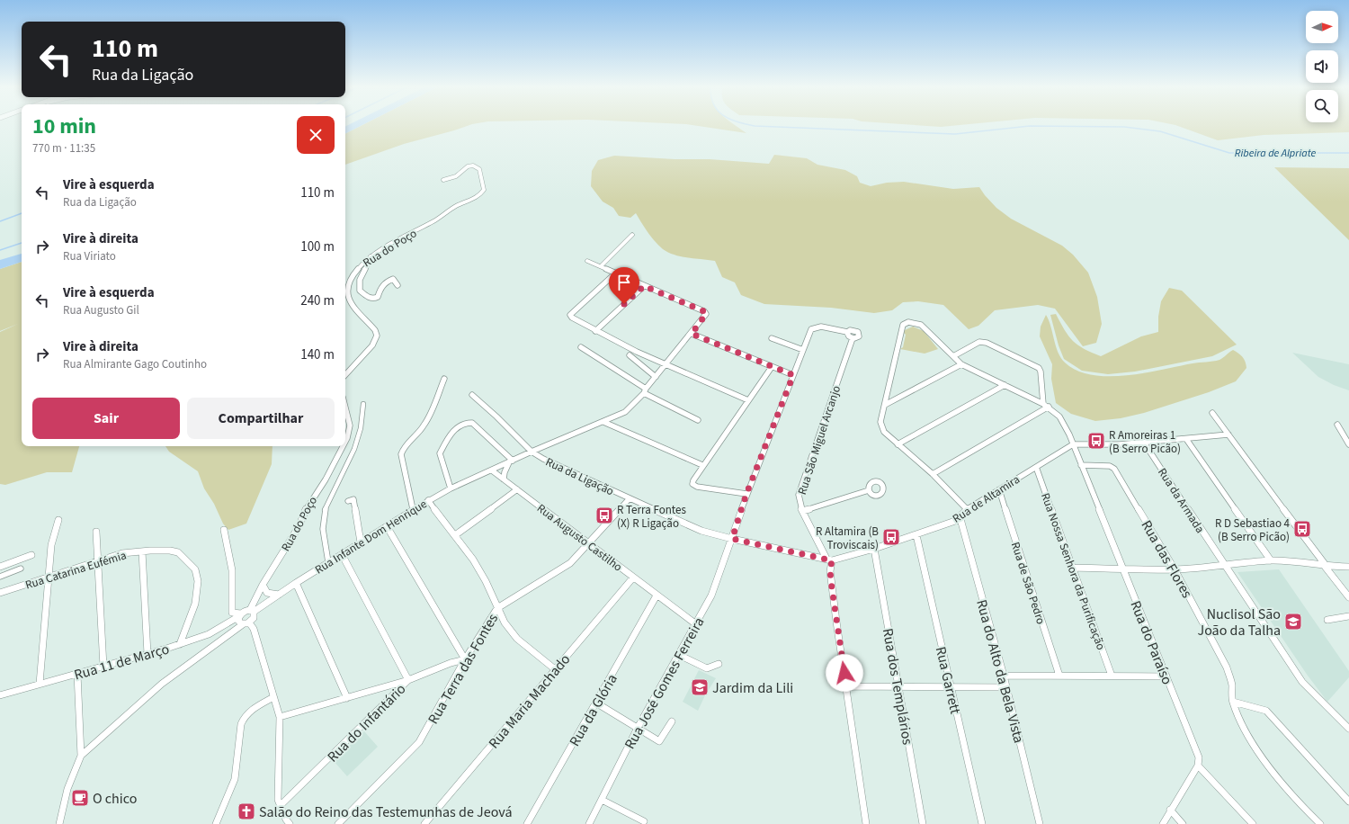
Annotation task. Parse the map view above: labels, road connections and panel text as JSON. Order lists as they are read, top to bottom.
{
  "streets": {
    "street": [
      "Rua do Poço",
      "Rua São Miguel Arcanjo",
      "Rua da Ligação",
      "Rua de Altamira",
      "Rua da Armada",
      "Rua Infante Dom Henrique",
      "Rua Augusto Castilho",
      "Rua das Flores",
      "Rua Catarina Eufémia",
      "Rua Nossa Senhora da Purificação",
      "Rua de São Pedro",
      "Rua do Paraíso",
      "Rua 11 de Março",
      "Rua Terra das Fontes",
      "Rua do Alto da Bela Vista",
      "Rua Garrett",
      "Rua José Gomes Ferreira",
      "Rua dos Templários",
      "Rua Maria Machado",
      "Rua da Glória",
      "Rua do Infantário"
    ]
  },
  "crossings": [
    ["Rua do Poço", "Rua Infante Dom Henrique"],
    ["Rua do Poço", "Rua 11 de Março"],
    ["Rua São Miguel Arcanjo", "Rua da Ligação"],
    ["Rua São Miguel Arcanjo", "Rua de Altamira"],
    ["Rua São Miguel Arcanjo", "Rua José Gomes Ferreira"],
    ["Rua da Ligação", "Rua de Altamira"],
    ["Rua da Ligação", "Rua Infante Dom Henrique"],
    ["Rua da Ligação", "Rua Terra das Fontes"],
    ["Rua da Ligação", "Rua José Gomes Ferreira"],
    ["Rua de Altamira", "Rua Nossa Senhora da Purificação"],
    ["Rua de Altamira", "Rua de São Pedro"],
    ["Rua de Altamira", "Rua do Paraíso"],
    ["Rua de Altamira", "Rua do Alto da Bela Vista"],
    ["Rua de Altamira", "Rua Garrett"],
    ["Rua de Altamira", "Rua dos Templários"],
    ["Rua Infante Dom Henrique", "Rua Augusto Castilho"],
    ["Rua Infante Dom Henrique", "Rua 11 de Março"],
    ["Rua Augusto Castilho", "Rua Terra das Fontes"],
    ["Rua Augusto Castilho", "Rua José Gomes Ferreira"],
    ["Rua Augusto Castilho", "Rua Maria Machado"],
    ["Rua Augusto Castilho", "Rua da Glória"],
    ["Rua das Flores", "Rua do Paraíso"],
    ["Rua Catarina Eufémia", "Rua 11 de Março"],
    ["Rua Terra das Fontes", "Rua do Infantário"]
  ],
  "water": ["Ribeira de Alpriate"],
  "places": {
    "bus stop": [
      "R Amoreiras 1 (B Serro Picão)",
      "R Terra Fontes (X) R Ligação",
      "R D Sebastiao 4 (B Serro Picão)",
      "R Altamira (B Troviscais)"
    ],
    "school or university": ["Nuclisol São João da Talha", "Jardim da Lili"],
    "cafe": ["O chico"],
    "church": ["Salão do Reino das Testemunhas de Jeová"]
  },
  "north": "right",
  "page": {
    "turn": ["110 m", "Rua da Ligação"],
    "heading": ["10 min", "770 m · 11:35"],
    "list": [
      {
        "name": "Vire à esquerda",
        "note": "Rua da Ligação",
        "value": "110 m"
      },
      {
        "name": "Vire à direita",
        "note": "Rua Viriato",
        "value": "100 m"
      },
      {
        "name": "Vire à esquerda",
        "note": "Rua Augusto Gil",
        "value": "240 m"
      },
      {
        "name": "Vire à direita",
        "note": "Rua Almirante Gago Coutinho",
        "value": "140 m"
      }
    ],
    "buttons": ["Sair", "Compartilhar"]
  }
}
